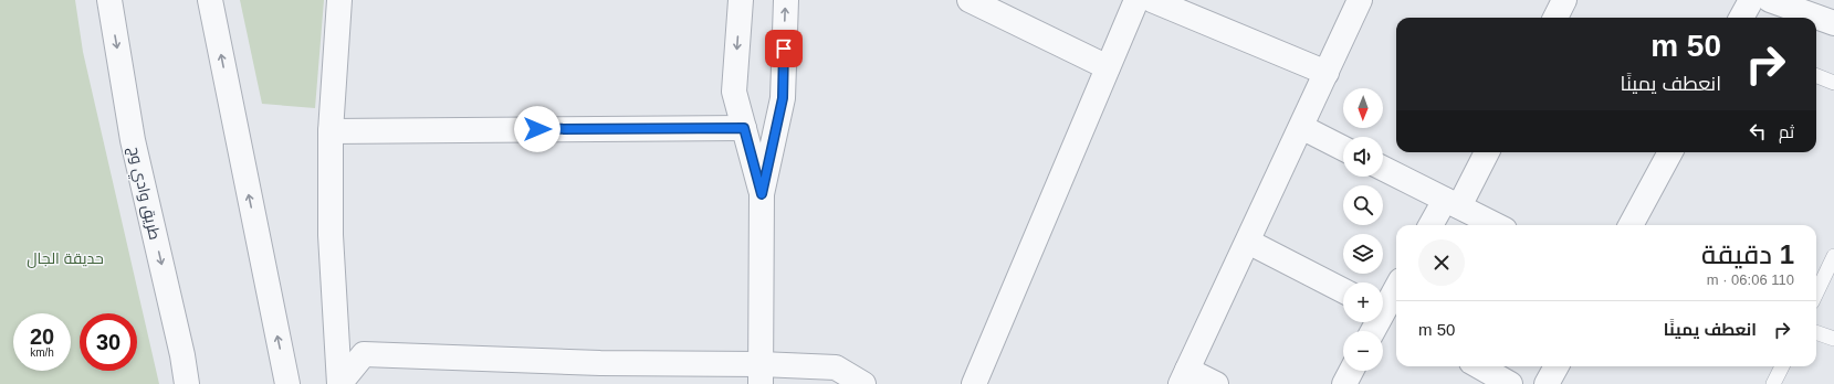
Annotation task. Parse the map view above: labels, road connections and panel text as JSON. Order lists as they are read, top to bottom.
{
  "streets": {
    "street": ["طريق وادي وج"]
  },
  "parks": ["حديقة الجال"],
  "north": "bottom",
  "page": {
    "turn": ["50 m", "انعطف يمينًا"],
    "map_buttons": ["+", "−"],
    "then": "ثم",
    "heading": ["1 دقيقة", "110 m · 06:06"],
    "list": [
      {
        "name": "انعطف يمينًا",
        "value": "50 m"
      }
    ],
    "speed": "20 km/h",
    "limit": "30"
  }
}
